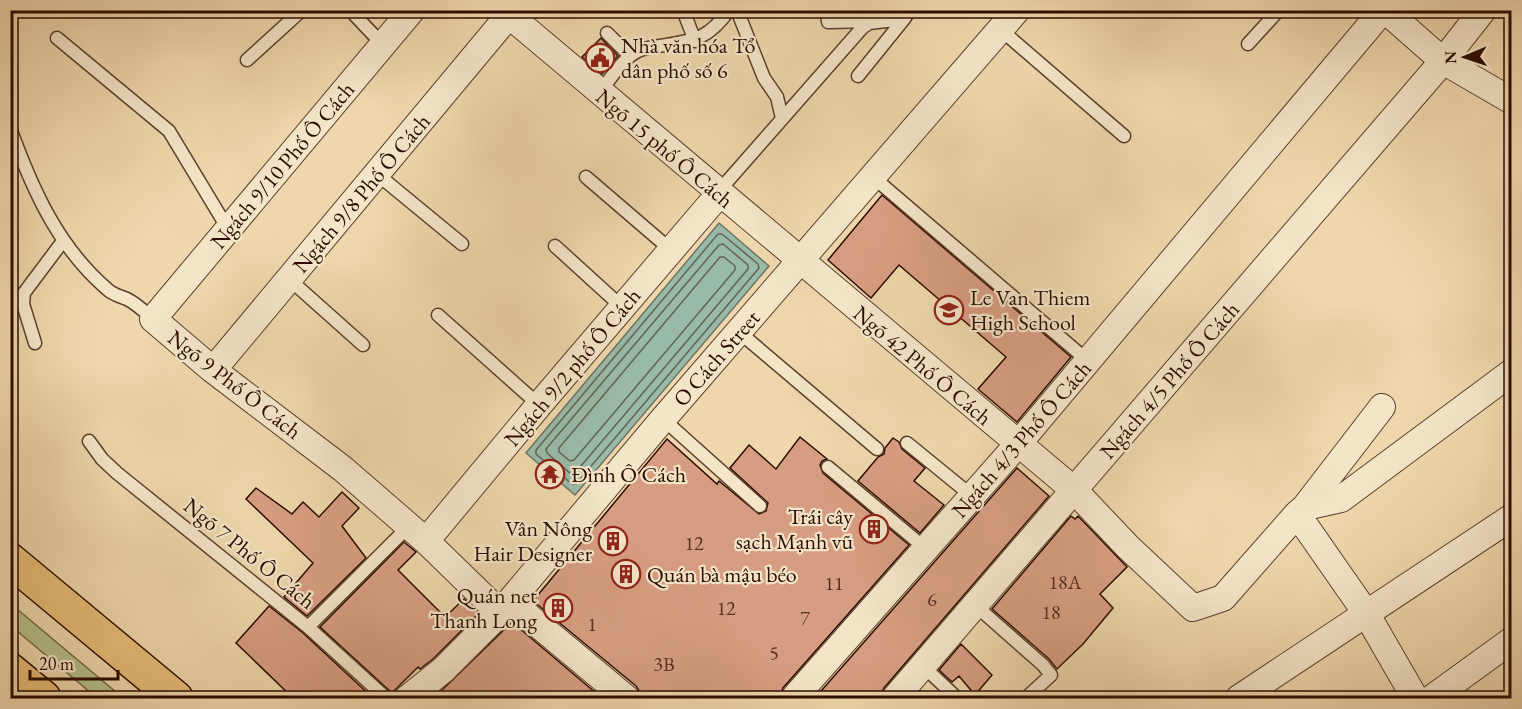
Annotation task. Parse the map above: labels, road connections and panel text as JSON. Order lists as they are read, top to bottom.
{
  "streets": {
    "street": [
      "Ngõ 15 phố Ô Cách",
      "Ngách 9/10 Phố Ô Cách",
      "Ngách 9/8 Phố Ô Cách",
      "O Cách Street",
      "Ngõ 42 Phố Ô Cách",
      "Ngách 9/2 phố Ô Cách",
      "Ngách 4/5 Phố Ô Cách",
      "Ngõ 9 Phố Ô Cách",
      "Ngách 4/3 Phố Ô Cách"
    ],
    "lane": ["Ngõ 7 Phố Ô Cách"]
  },
  "crossings": [
    ["Ngõ 15 phố Ô Cách", "Ngách 9/8 Phố Ô Cách"],
    ["Ngõ 15 phố Ô Cách", "O Cách Street"],
    ["Ngõ 15 phố Ô Cách", "Ngõ 42 Phố Ô Cách"],
    ["Ngõ 15 phố Ô Cách", "Ngách 9/2 phố Ô Cách"],
    ["Ngách 9/10 Phố Ô Cách", "Ngõ 9 Phố Ô Cách"],
    ["Ngách 9/8 Phố Ô Cách", "Ngõ 9 Phố Ô Cách"],
    ["O Cách Street", "Ngõ 42 Phố Ô Cách"],
    ["O Cách Street", "Ngõ 9 Phố Ô Cách"],
    ["Ngõ 42 Phố Ô Cách", "Ngách 4/5 Phố Ô Cách"],
    ["Ngõ 42 Phố Ô Cách", "Ngách 4/3 Phố Ô Cách"],
    ["Ngách 9/2 phố Ô Cách", "Ngõ 9 Phố Ô Cách"]
  ],
  "places": {
    "public building": ["Nhà văn hóa Tổ dân phố số 6"],
    "school or university": ["Le Van Thiem High School"],
    "temple": ["Đình Ô Cách"],
    "building": [
      "Trái cây sạch Mạnh vũ",
      "Vân Nông Hair Designer",
      "Quán bà mậu béo",
      "Quán net Thanh Long"
    ]
  },
  "house_numbers": [
    "12",
    "18A",
    "11",
    "6",
    "12",
    "18",
    "7",
    "1",
    "5",
    "3B"
  ],
  "scale_bar": "20 m",
  "north": "left"
}
